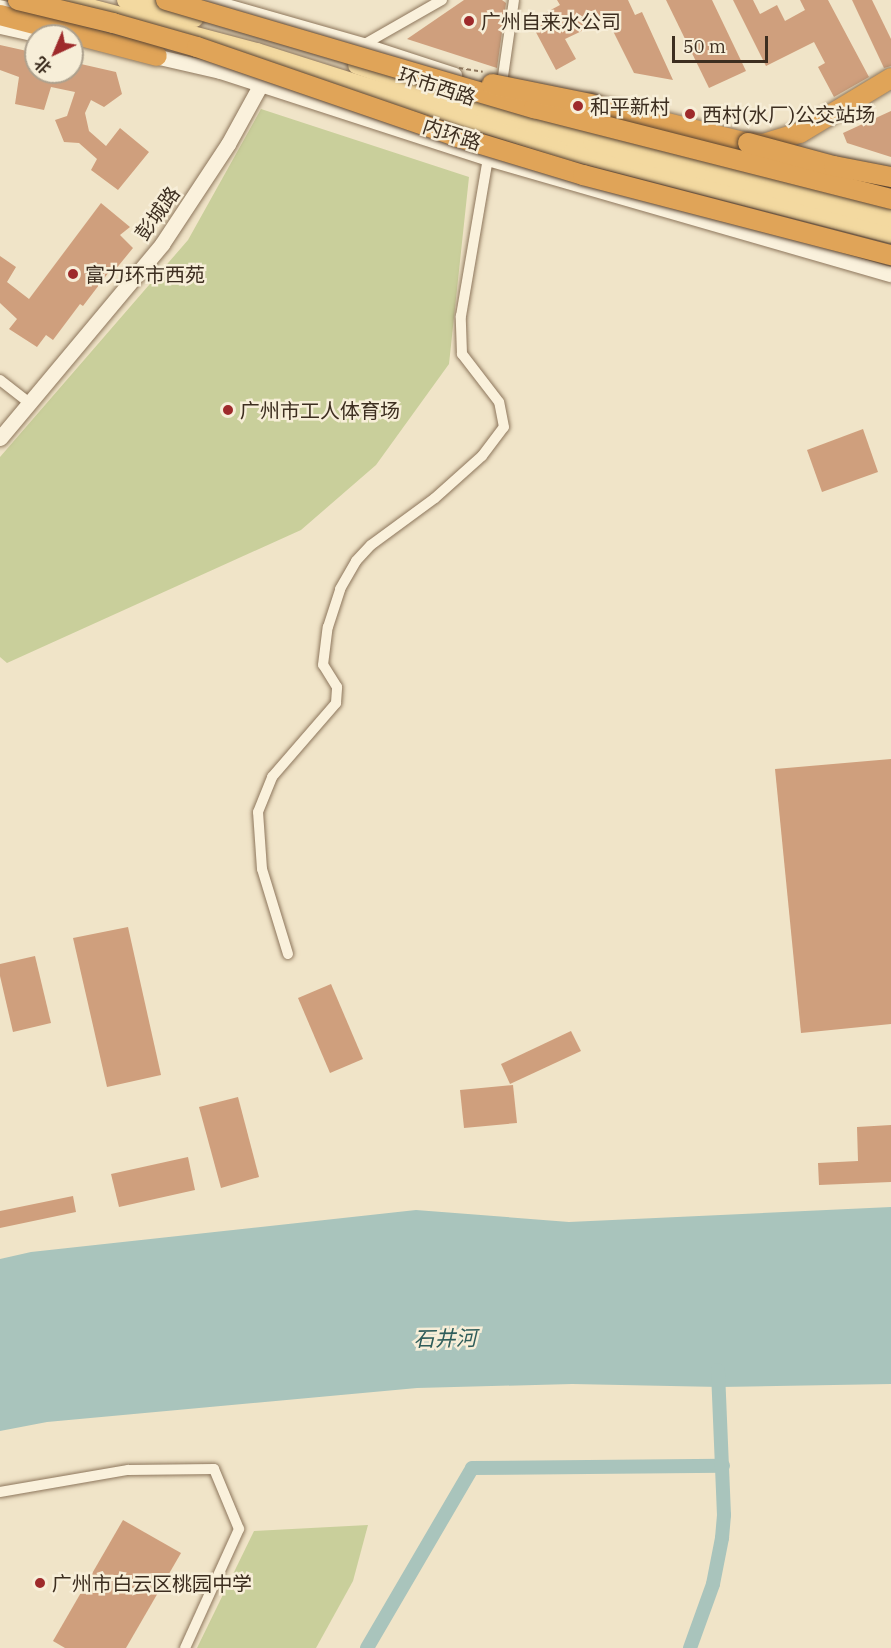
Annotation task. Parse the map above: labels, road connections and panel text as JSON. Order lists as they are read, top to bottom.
{
  "streets": {
    "highway": ["内环路"],
    "main road": ["环市西路", "彭城路"]
  },
  "water": ["石井河"],
  "places": [
    "广州自来水公司",
    "和平新村",
    "西村(水厂)公交站场",
    "富力环市西苑",
    "广州市工人体育场",
    "广州市白云区桃园中学"
  ],
  "scale_bar": "50 m",
  "north": "bottom left"
}
